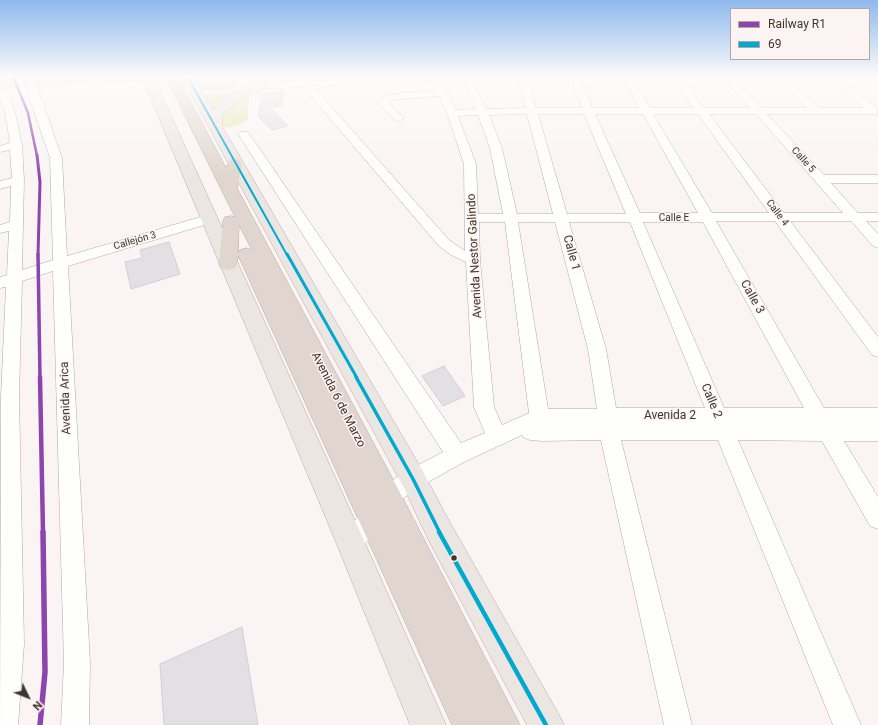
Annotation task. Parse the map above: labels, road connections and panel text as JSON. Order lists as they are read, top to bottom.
{
  "streets": {
    "highway": ["Avenida 6 de Marzo"],
    "street": [
      "Calle 5",
      "Calle 4",
      "Calle E",
      "Callejón 3",
      "Calle 1",
      "Avenida Nestor Galindo",
      "Calle 3",
      "Avenida Arica",
      "Calle 2",
      "Avenida 2"
    ]
  },
  "crossings": [
    ["Calle 5", "Calle E"],
    ["Calle 4", "Calle E"],
    ["Calle E", "Calle 1"],
    ["Calle E", "Avenida Nestor Galindo"],
    ["Calle E", "Calle 3"],
    ["Calle E", "Calle 2"],
    ["Callejón 3", "Avenida Arica"],
    ["Callejón 3", "Avenida 6 de Marzo"],
    ["Calle 1", "Avenida 2"],
    ["Avenida Nestor Galindo", "Avenida 2"],
    ["Calle 3", "Avenida 2"],
    ["Avenida 6 de Marzo", "Avenida 2"],
    ["Calle 2", "Avenida 2"]
  ],
  "lines": ["rail line R1", "transit line 69"],
  "legend": ["Railway R1", "69"],
  "north": "bottom right"
}
